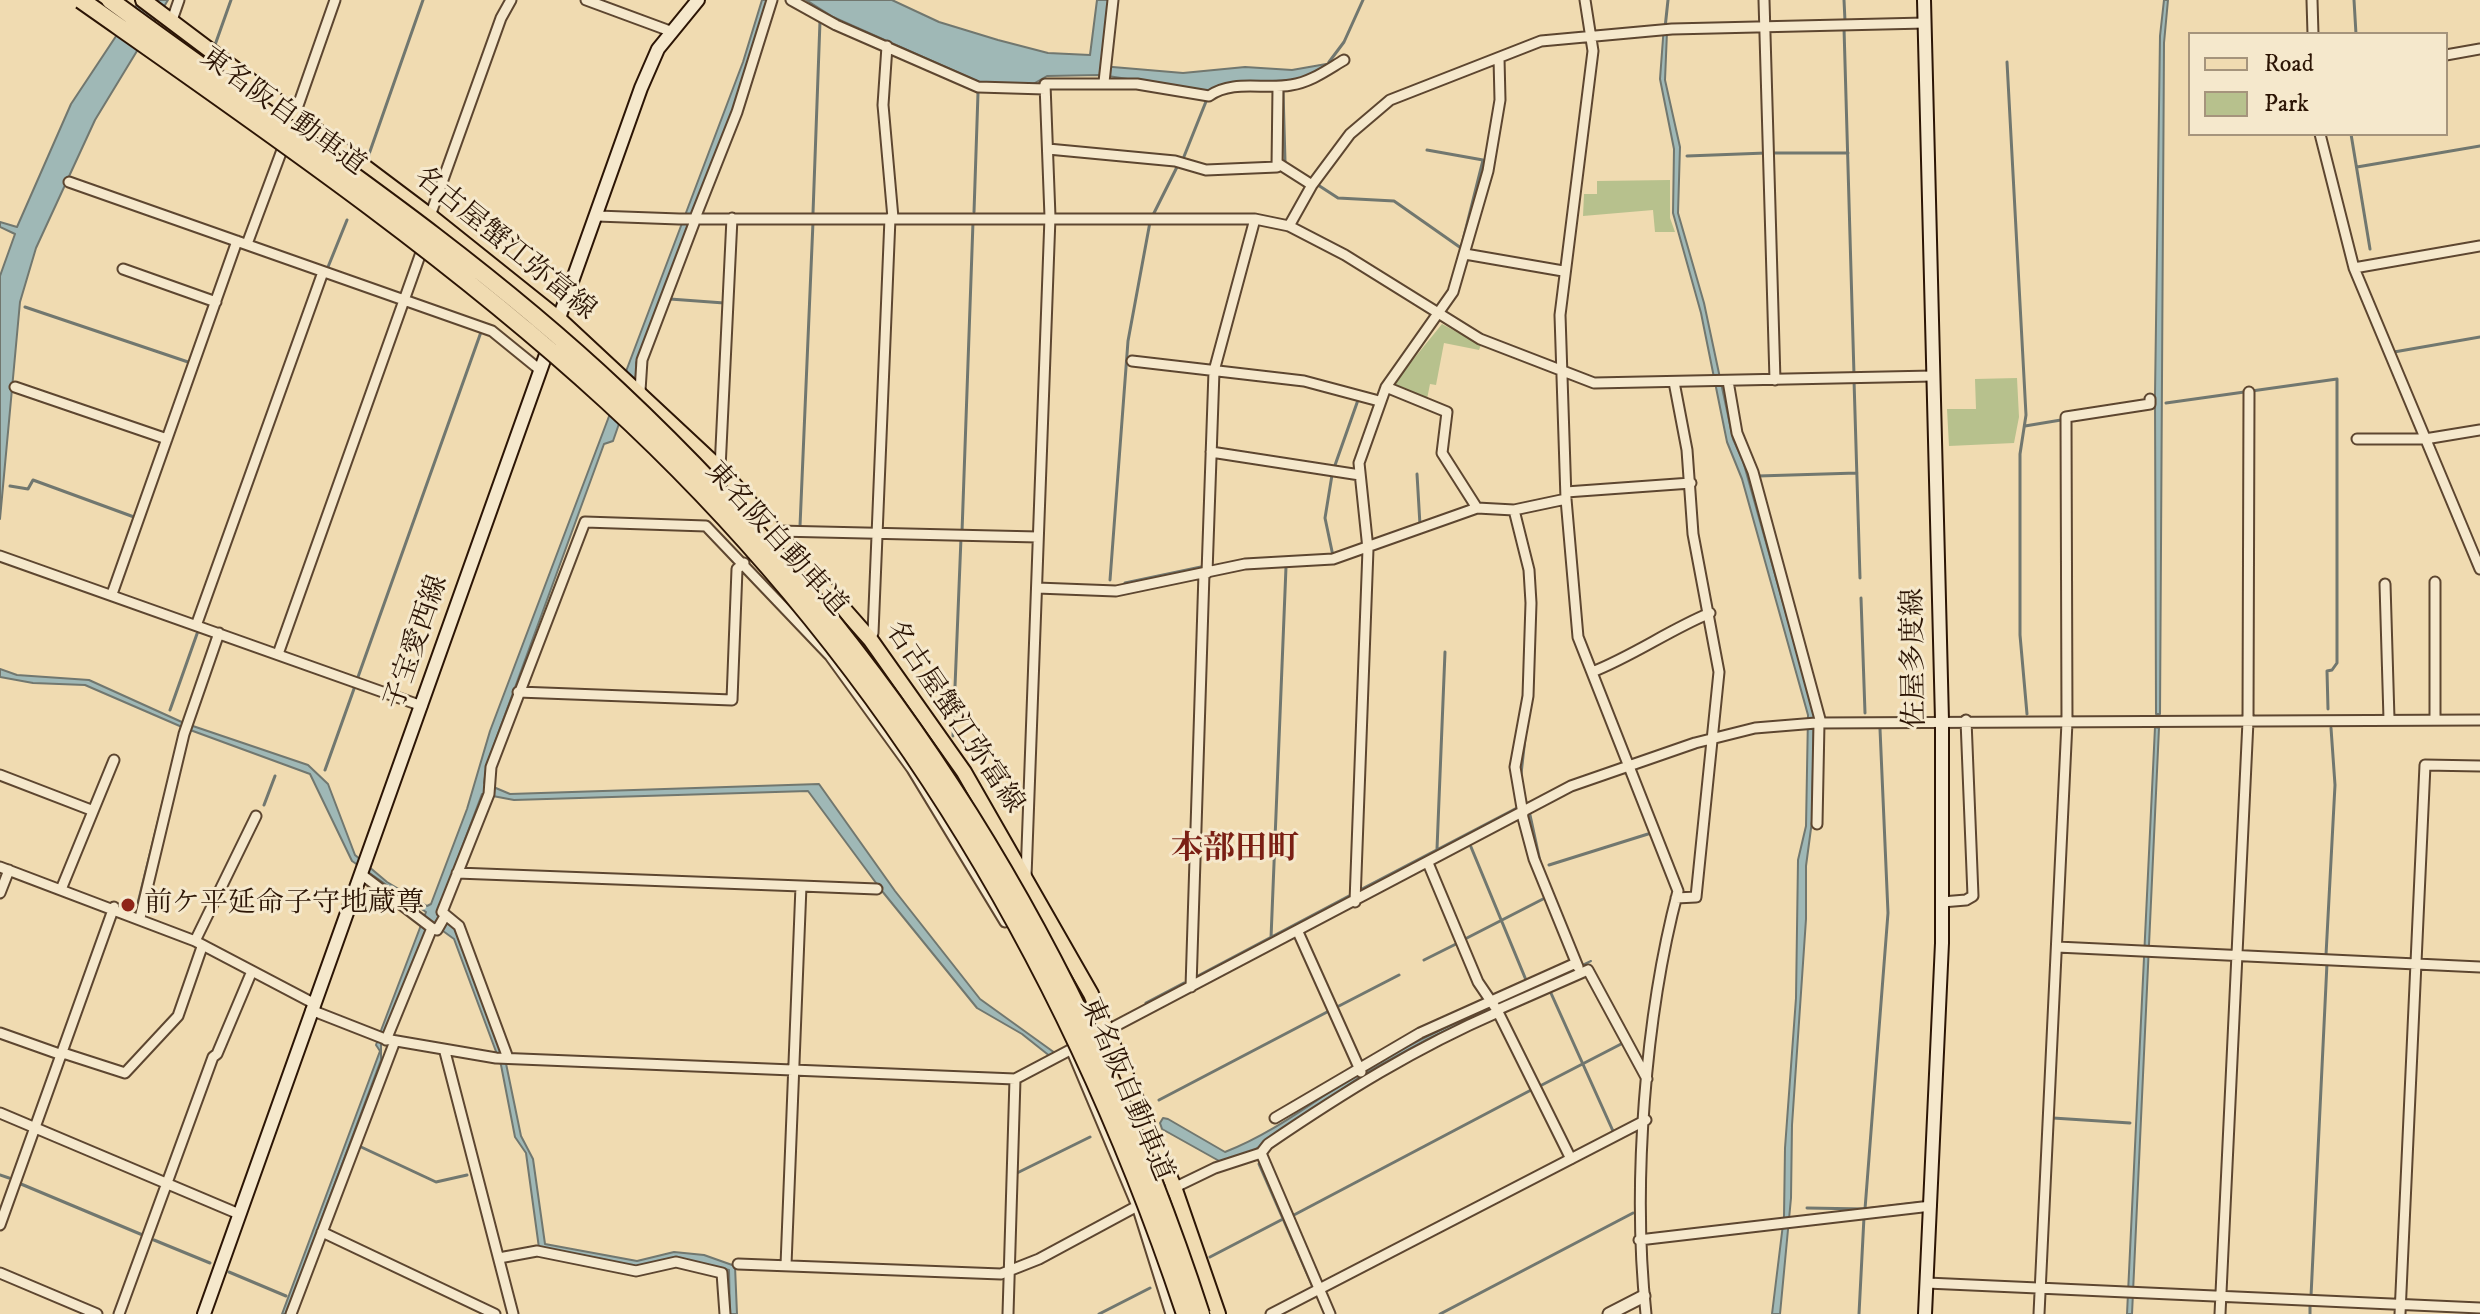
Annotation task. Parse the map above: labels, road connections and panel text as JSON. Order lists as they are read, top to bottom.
{
  "streets": {
    "highway": ["東名阪自動車道"],
    "main road": ["名古屋蟹江弥富線", "子宝愛西線", "佐屋多度線"]
  },
  "crossings": [
    ["名古屋蟹江弥富線", "子宝愛西線"]
  ],
  "districts": ["本部田町"],
  "places": ["前ケ平延命子守地蔵尊"],
  "legend": ["Road", "Park"]
}
